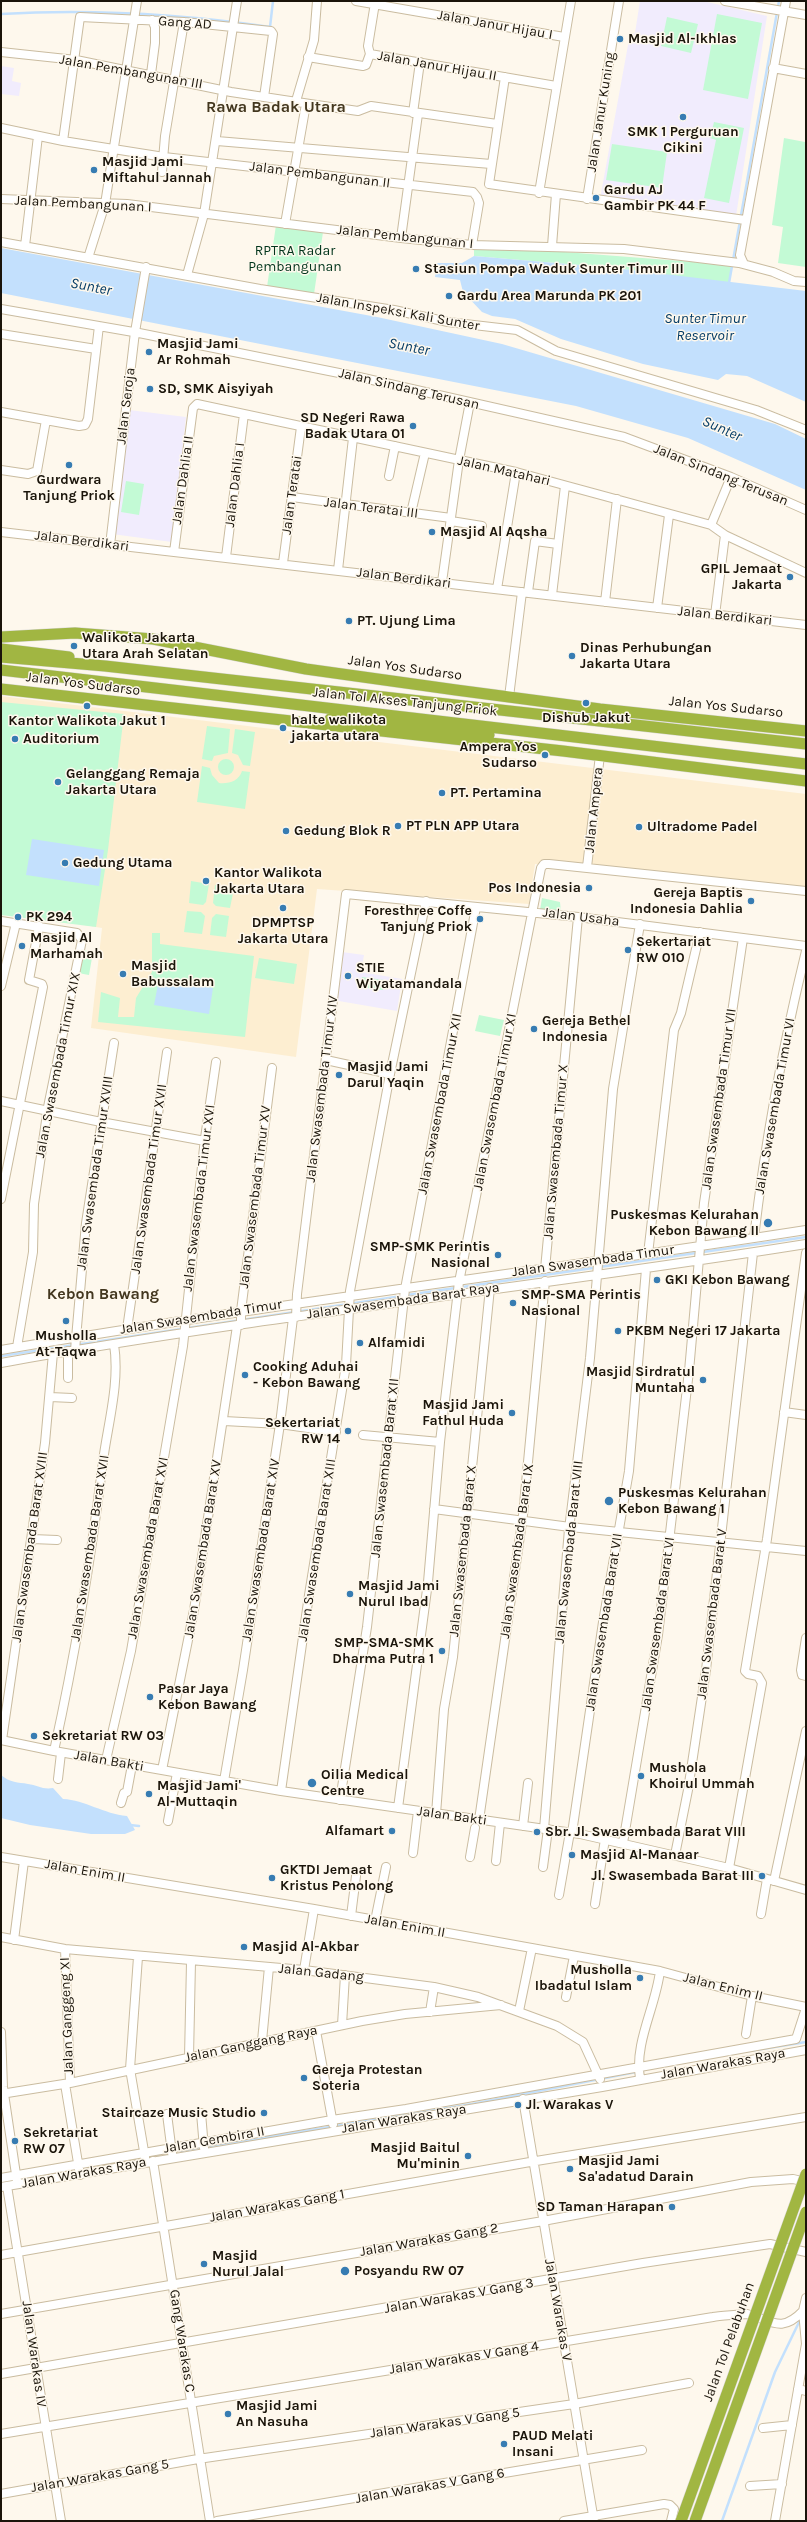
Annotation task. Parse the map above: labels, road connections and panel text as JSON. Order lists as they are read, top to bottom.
{
  "streets": {
    "highway": ["Jalan Yos Sudarso", "Jalan Tol Akses Tanjung Priok", "Jalan Tol Pelabuhan"],
    "street": [
      "Gang AD",
      "Jalan Janur Hijau I",
      "Jalan Janur Hijau II",
      "Jalan Pembangunan III",
      "Jalan Janur Kuning",
      "Jalan Pembangunan II",
      "Jalan Pembangunan I",
      "Jalan Inspeksi Kali Sunter",
      "Jalan Sindang Terusan",
      "Jalan Seroja",
      "Jalan Matahari",
      "Jalan Dahlia II",
      "Jalan Dahlia I",
      "Jalan Teratai",
      "Jalan Teratai III",
      "Jalan Berdikari",
      "Jalan Ampera",
      "Jalan Usaha",
      "Jalan Swasembada Timur XIX",
      "Jalan Swasembada Timur XIV",
      "Jalan Swasembada Timur VII",
      "Jalan Swasembada Timur XI",
      "Jalan Swasembada Timur XII",
      "Jalan Swasembada Timur VI",
      "Jalan Swasembada Timur X",
      "Jalan Swasembada Timur XVIII",
      "Jalan Swasembada Timur XVII",
      "Jalan Swasembada Timur XV",
      "Jalan Swasembada Timur XVI",
      "Jalan Swasembada Timur",
      "Jalan Swasembada Barat Raya",
      "Jalan Swasembada Barat XII",
      "Jalan Swasembada Barat XVIII",
      "Jalan Swasembada Barat XVII",
      "Jalan Swasembada Barat XVI",
      "Jalan Swasembada Barat XV",
      "Jalan Swasembada Barat XIV",
      "Jalan Swasembada Barat XIII",
      "Jalan Swasembada Barat X",
      "Jalan Swasembada Barat IX",
      "Jalan Swasembada Barat VIII",
      "Jalan Swasembada Barat V",
      "Jalan Swasembada Barat VII",
      "Jalan Swasembada Barat VI",
      "Jalan Bakti",
      "Jalan Enim II",
      "Jalan Gadang",
      "Jalan Ganggeng XI",
      "Jalan Ganggang Raya",
      "Jalan Warakas Raya",
      "Jalan Gembira II",
      "Jalan Warakas Gang 1",
      "Jalan Warakas Gang 2",
      "Jalan Warakas V Gang 3",
      "Jalan Warakas V",
      "Gang Warakas C",
      "Jalan Warakas IV",
      "Jalan Warakas V Gang 4",
      "Jalan Warakas V Gang 5",
      "Jalan Warakas Gang 5",
      "Jalan Warakas V Gang 6"
    ]
  },
  "crossings": [
    ["Gang AD", "Jalan Pembangunan III"],
    ["Jalan Janur Hijau I", "Jalan Janur Hijau II"],
    ["Jalan Pembangunan II", "Jalan Pembangunan I"],
    ["Jalan Inspeksi Kali Sunter", "Jalan Seroja"],
    ["Jalan Sindang Terusan", "Jalan Seroja"],
    ["Jalan Seroja", "Jalan Berdikari"],
    ["Jalan Matahari", "Jalan Dahlia II"],
    ["Jalan Matahari", "Jalan Dahlia I"],
    ["Jalan Matahari", "Jalan Teratai"],
    ["Jalan Dahlia II", "Jalan Berdikari"],
    ["Jalan Dahlia I", "Jalan Berdikari"],
    ["Jalan Teratai", "Jalan Teratai III"],
    ["Jalan Teratai", "Jalan Berdikari"],
    ["Jalan Yos Sudarso", "Jalan Ampera"],
    ["Jalan Ampera", "Jalan Usaha"],
    ["Jalan Ampera", "Jalan Swasembada Timur XI"],
    ["Jalan Usaha", "Jalan Swasembada Timur XIV"],
    ["Jalan Usaha", "Jalan Swasembada Timur VII"],
    ["Jalan Usaha", "Jalan Swasembada Timur XI"],
    ["Jalan Usaha", "Jalan Swasembada Timur XII"],
    ["Jalan Usaha", "Jalan Swasembada Timur X"],
    ["Jalan Usaha", "Jalan Swasembada Barat XIII"],
    ["Jalan Usaha", "Jalan Swasembada Barat VIII"],
    ["Jalan Swasembada Timur XIX", "Jalan Swasembada Timur"],
    ["Jalan Swasembada Timur XIV", "Jalan Swasembada Timur"],
    ["Jalan Swasembada Timur XIV", "Jalan Swasembada Barat Raya"],
    ["Jalan Swasembada Timur XIV", "Jalan Swasembada Barat XIV"],
    ["Jalan Swasembada Timur XIV", "Jalan Swasembada Barat XIII"],
    ["Jalan Swasembada Timur VII", "Jalan Swasembada Timur"],
    ["Jalan Swasembada Timur VII", "Jalan Swasembada Barat Raya"],
    ["Jalan Swasembada Timur VII", "Jalan Swasembada Barat VI"],
    ["Jalan Swasembada Timur XI", "Jalan Swasembada Timur"],
    ["Jalan Swasembada Timur XI", "Jalan Swasembada Barat Raya"],
    ["Jalan Swasembada Timur XI", "Jalan Bakti"],
    ["Jalan Swasembada Timur XII", "Jalan Swasembada Timur"],
    ["Jalan Swasembada Timur XII", "Jalan Swasembada Barat Raya"],
    ["Jalan Swasembada Timur XII", "Jalan Swasembada Barat XII"],
    ["Jalan Swasembada Timur VI", "Jalan Swasembada Timur"],
    ["Jalan Swasembada Timur X", "Jalan Swasembada Timur"],
    ["Jalan Swasembada Timur XVIII", "Jalan Swasembada Timur"],
    ["Jalan Swasembada Timur XVIII", "Jalan Swasembada Barat Raya"],
    ["Jalan Swasembada Timur XVII", "Jalan Swasembada Timur"],
    ["Jalan Swasembada Timur XV", "Jalan Swasembada Timur"],
    ["Jalan Swasembada Timur XV", "Jalan Swasembada Barat Raya"],
    ["Jalan Swasembada Timur XV", "Jalan Swasembada Barat XV"],
    ["Jalan Swasembada Timur XVI", "Jalan Swasembada Timur"],
    ["Jalan Swasembada Timur XVI", "Jalan Swasembada Barat Raya"],
    ["Jalan Swasembada Timur XVI", "Jalan Swasembada Barat XVI"],
    ["Jalan Swasembada Timur", "Jalan Swasembada Barat Raya"],
    ["Jalan Swasembada Timur", "Jalan Swasembada Barat XVI"],
    ["Jalan Swasembada Timur", "Jalan Swasembada Barat XIII"],
    ["Jalan Swasembada Timur", "Jalan Swasembada Barat VIII"],
    ["Jalan Swasembada Barat Raya", "Jalan Swasembada Barat XII"],
    ["Jalan Swasembada Barat Raya", "Jalan Swasembada Barat XVIII"],
    ["Jalan Swasembada Barat Raya", "Jalan Swasembada Barat XVII"],
    ["Jalan Swasembada Barat Raya", "Jalan Swasembada Barat XVI"],
    ["Jalan Swasembada Barat Raya", "Jalan Swasembada Barat XV"],
    ["Jalan Swasembada Barat Raya", "Jalan Swasembada Barat XIV"],
    ["Jalan Swasembada Barat Raya", "Jalan Swasembada Barat XIII"],
    ["Jalan Swasembada Barat Raya", "Jalan Swasembada Barat X"],
    ["Jalan Swasembada Barat Raya", "Jalan Swasembada Barat IX"],
    ["Jalan Swasembada Barat Raya", "Jalan Swasembada Barat VIII"],
    ["Jalan Swasembada Barat Raya", "Jalan Swasembada Barat V"],
    ["Jalan Swasembada Barat Raya", "Jalan Swasembada Barat VII"],
    ["Jalan Swasembada Barat Raya", "Jalan Swasembada Barat VI"],
    ["Jalan Swasembada Barat XII", "Jalan Bakti"],
    ["Jalan Swasembada Barat XVIII", "Jalan Bakti"],
    ["Jalan Swasembada Barat XVII", "Jalan Bakti"],
    ["Jalan Swasembada Barat XVI", "Jalan Bakti"],
    ["Jalan Swasembada Barat XV", "Jalan Bakti"],
    ["Jalan Swasembada Barat XIV", "Jalan Bakti"],
    ["Jalan Swasembada Barat XIII", "Jalan Bakti"],
    ["Jalan Swasembada Barat X", "Jalan Bakti"],
    ["Jalan Swasembada Barat IX", "Jalan Bakti"],
    ["Jalan Swasembada Barat VIII", "Jalan Bakti"],
    ["Jalan Swasembada Barat V", "Jalan Bakti"],
    ["Jalan Swasembada Barat VII", "Jalan Bakti"],
    ["Jalan Swasembada Barat VI", "Jalan Bakti"],
    ["Jalan Gadang", "Jalan Ganggeng XI"],
    ["Jalan Gadang", "Jalan Ganggang Raya"],
    ["Jalan Gadang", "Jalan Warakas Raya"],
    ["Jalan Gadang", "Gang Warakas C"],
    ["Jalan Ganggeng XI", "Jalan Ganggang Raya"],
    ["Jalan Ganggeng XI", "Jalan Warakas Raya"],
    ["Jalan Ganggeng XI", "Jalan Gembira II"],
    ["Jalan Ganggang Raya", "Gang Warakas C"],
    ["Jalan Warakas Raya", "Jalan Gembira II"],
    ["Jalan Warakas Raya", "Jalan Warakas V"],
    ["Jalan Warakas Raya", "Gang Warakas C"],
    ["Jalan Warakas Raya", "Jalan Warakas IV"],
    ["Jalan Gembira II", "Gang Warakas C"],
    ["Jalan Warakas Gang 1", "Jalan Warakas V"],
    ["Jalan Warakas Gang 1", "Gang Warakas C"],
    ["Jalan Warakas Gang 1", "Jalan Warakas IV"],
    ["Jalan Warakas Gang 2", "Jalan Warakas V"],
    ["Jalan Warakas Gang 2", "Gang Warakas C"],
    ["Jalan Warakas Gang 2", "Jalan Warakas IV"],
    ["Jalan Warakas V Gang 3", "Jalan Warakas V"],
    ["Jalan Warakas V Gang 3", "Gang Warakas C"],
    ["Jalan Warakas V Gang 3", "Jalan Warakas IV"],
    ["Jalan Warakas V", "Jalan Warakas V Gang 4"],
    ["Jalan Warakas V", "Jalan Warakas V Gang 5"],
    ["Jalan Warakas V", "Jalan Warakas V Gang 6"],
    ["Gang Warakas C", "Jalan Warakas V Gang 4"],
    ["Gang Warakas C", "Jalan Warakas V Gang 5"],
    ["Gang Warakas C", "Jalan Warakas Gang 5"],
    ["Jalan Warakas IV", "Jalan Warakas V Gang 4"],
    ["Jalan Warakas IV", "Jalan Warakas Gang 5"],
    ["Jalan Warakas V Gang 5", "Jalan Warakas Gang 5"]
  ],
  "districts": ["Rawa Badak Utara", "Kebon Bawang"],
  "water": ["Sunter", "Sunter Timur Reservoir"],
  "parks": ["RPTRA Radar Pembangunan"],
  "places": [
    "Masjid Al-Ikhlas",
    "SMK 1 Perguruan Cikini",
    "Masjid Jami Miftahul Jannah",
    "Gardu AJ Gambir PK 44 F",
    "Stasiun Pompa Waduk Sunter Timur III",
    "Gardu Area Marunda PK 201",
    "Masjid Jami Ar Rohmah",
    "SD, SMK Aisyiyah",
    "SD Negeri Rawa Badak Utara 01",
    "Gurdwara Tanjung Priok",
    "Masjid Al Aqsha",
    "GPIL Jemaat Jakarta",
    "PT. Ujung Lima",
    "Walikota Jakarta Utara Arah Selatan",
    "Dinas Perhubungan Jakarta Utara",
    "Dishub Jakut",
    "Kantor Walikota Jakut 1",
    "halte walikota jakarta utara",
    "Auditorium",
    "Ampera Yos Sudarso",
    "Gelanggang Remaja Jakarta Utara",
    "PT. Pertamina",
    "PT PLN APP Utara",
    "Ultradome Padel",
    "Gedung Blok R",
    "Gedung Utama",
    "Kantor Walikota Jakarta Utara",
    "Pos Indonesia",
    "Gereja Baptis Indonesia Dahlia",
    "DPMPTSP Jakarta Utara",
    "PK 294",
    "Foresthree Coffe Tanjung Priok",
    "Masjid Al Marhamah",
    "Sekertariat RW 010",
    "Masjid Babussalam",
    "STIE Wiyatamandala",
    "Gereja Bethel Indonesia",
    "Masjid Jami Darul Yaqin",
    "Puskesmas Kelurahan Kebon Bawang II",
    "SMP-SMK Perintis Nasional",
    "GKI Kebon Bawang",
    "SMP-SMA Perintis Nasional",
    "Musholla At-Taqwa",
    "PKBM Negeri 17 Jakarta",
    "Alfamidi",
    "Cooking Aduhai - Kebon Bawang",
    "Masjid Sirdratul Muntaha",
    "Masjid Jami Fathul Huda",
    "Sekertariat RW 14",
    "Puskesmas Kelurahan Kebon Bawang 1",
    "Masjid Jami Nurul Ibad",
    "SMP-SMA-SMK Dharma Putra 1",
    "Pasar Jaya Kebon Bawang",
    "Sekretariat RW 03",
    "Mushola Khoirul Ummah",
    "Oilia Medical Centre",
    "Masjid Jami' Al-Muttaqin",
    "Alfamart",
    "Sbr. Jl. Swasembada Barat VIII",
    "Masjid Al-Manaar",
    "Jl. Swasembada Barat III",
    "GKTDI Jemaat Kristus Penolong",
    "Masjid Al-Akbar",
    "Musholla Ibadatul Islam",
    "Gereja Protestan Soteria",
    "Jl. Warakas V",
    "Staircaze Music Studio",
    "Sekretariat RW 07",
    "Masjid Baitul Mu'minin",
    "Masjid Jami Sa'adatud Darain",
    "SD Taman Harapan",
    "Masjid Nurul Jalal",
    "Posyandu RW 07",
    "Masjid Jami An Nasuha",
    "PAUD Melati Insani"
  ]
}
